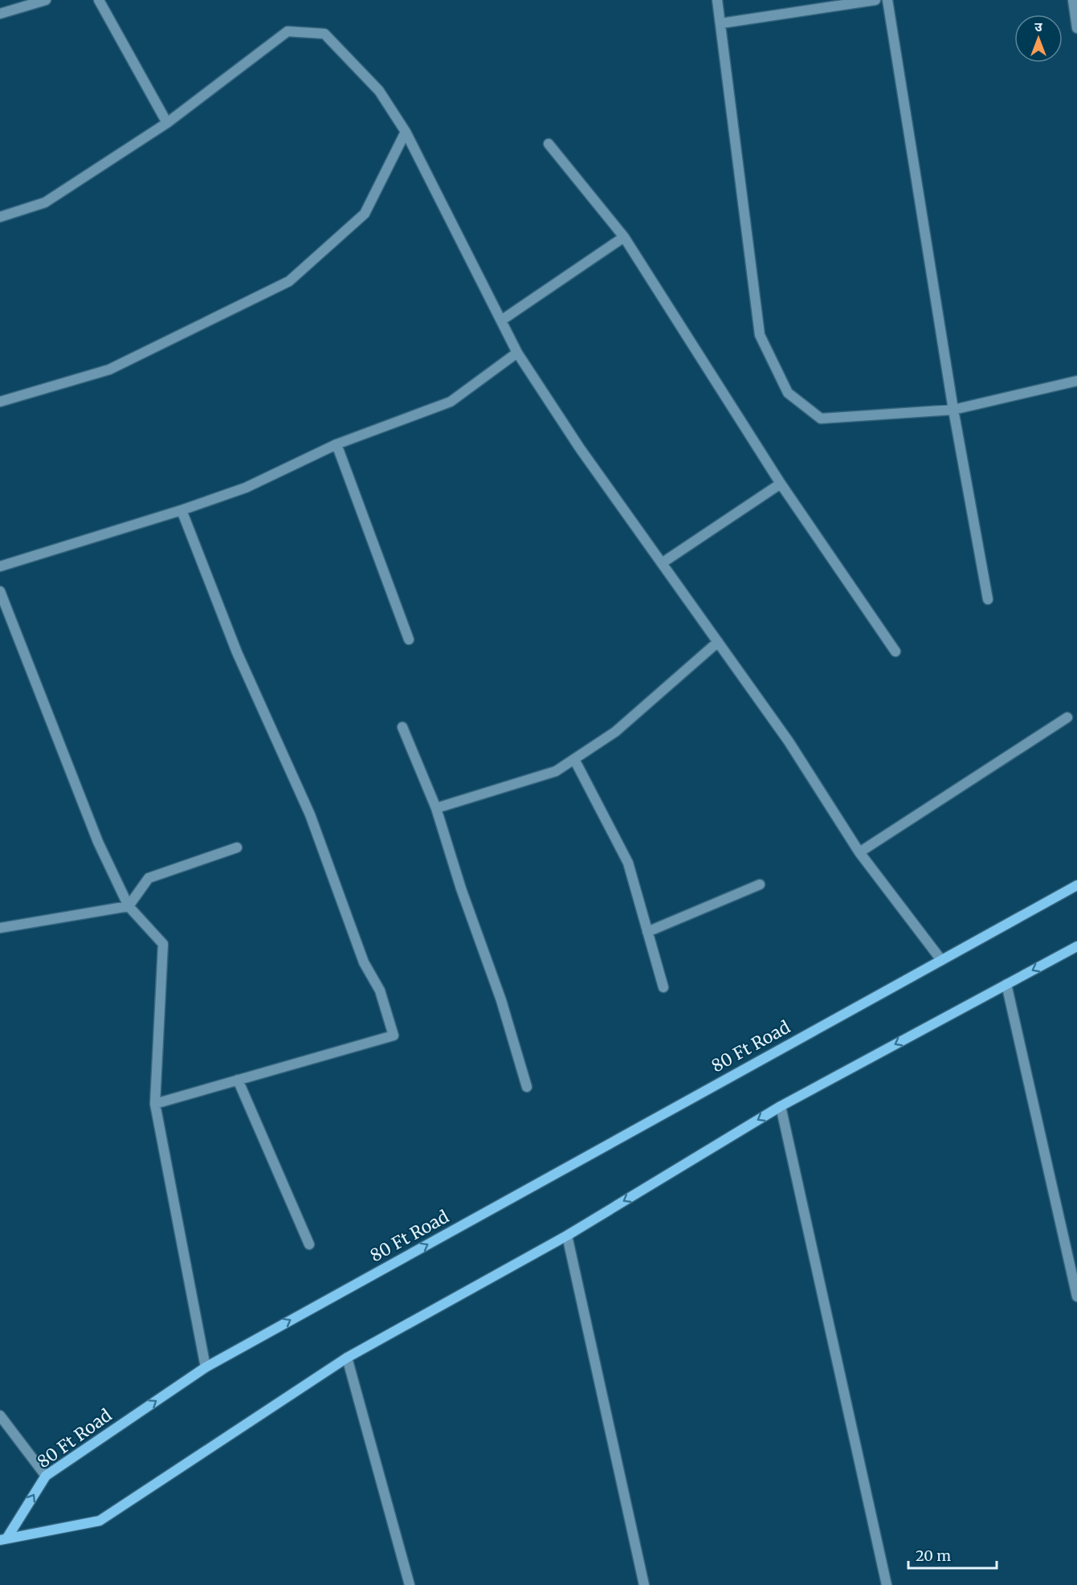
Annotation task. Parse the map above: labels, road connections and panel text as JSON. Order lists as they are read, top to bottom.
{
  "streets": {
    "main road": ["80 Ft Road"]
  },
  "scale_bar": "20 m",
  "north": "top"
}
